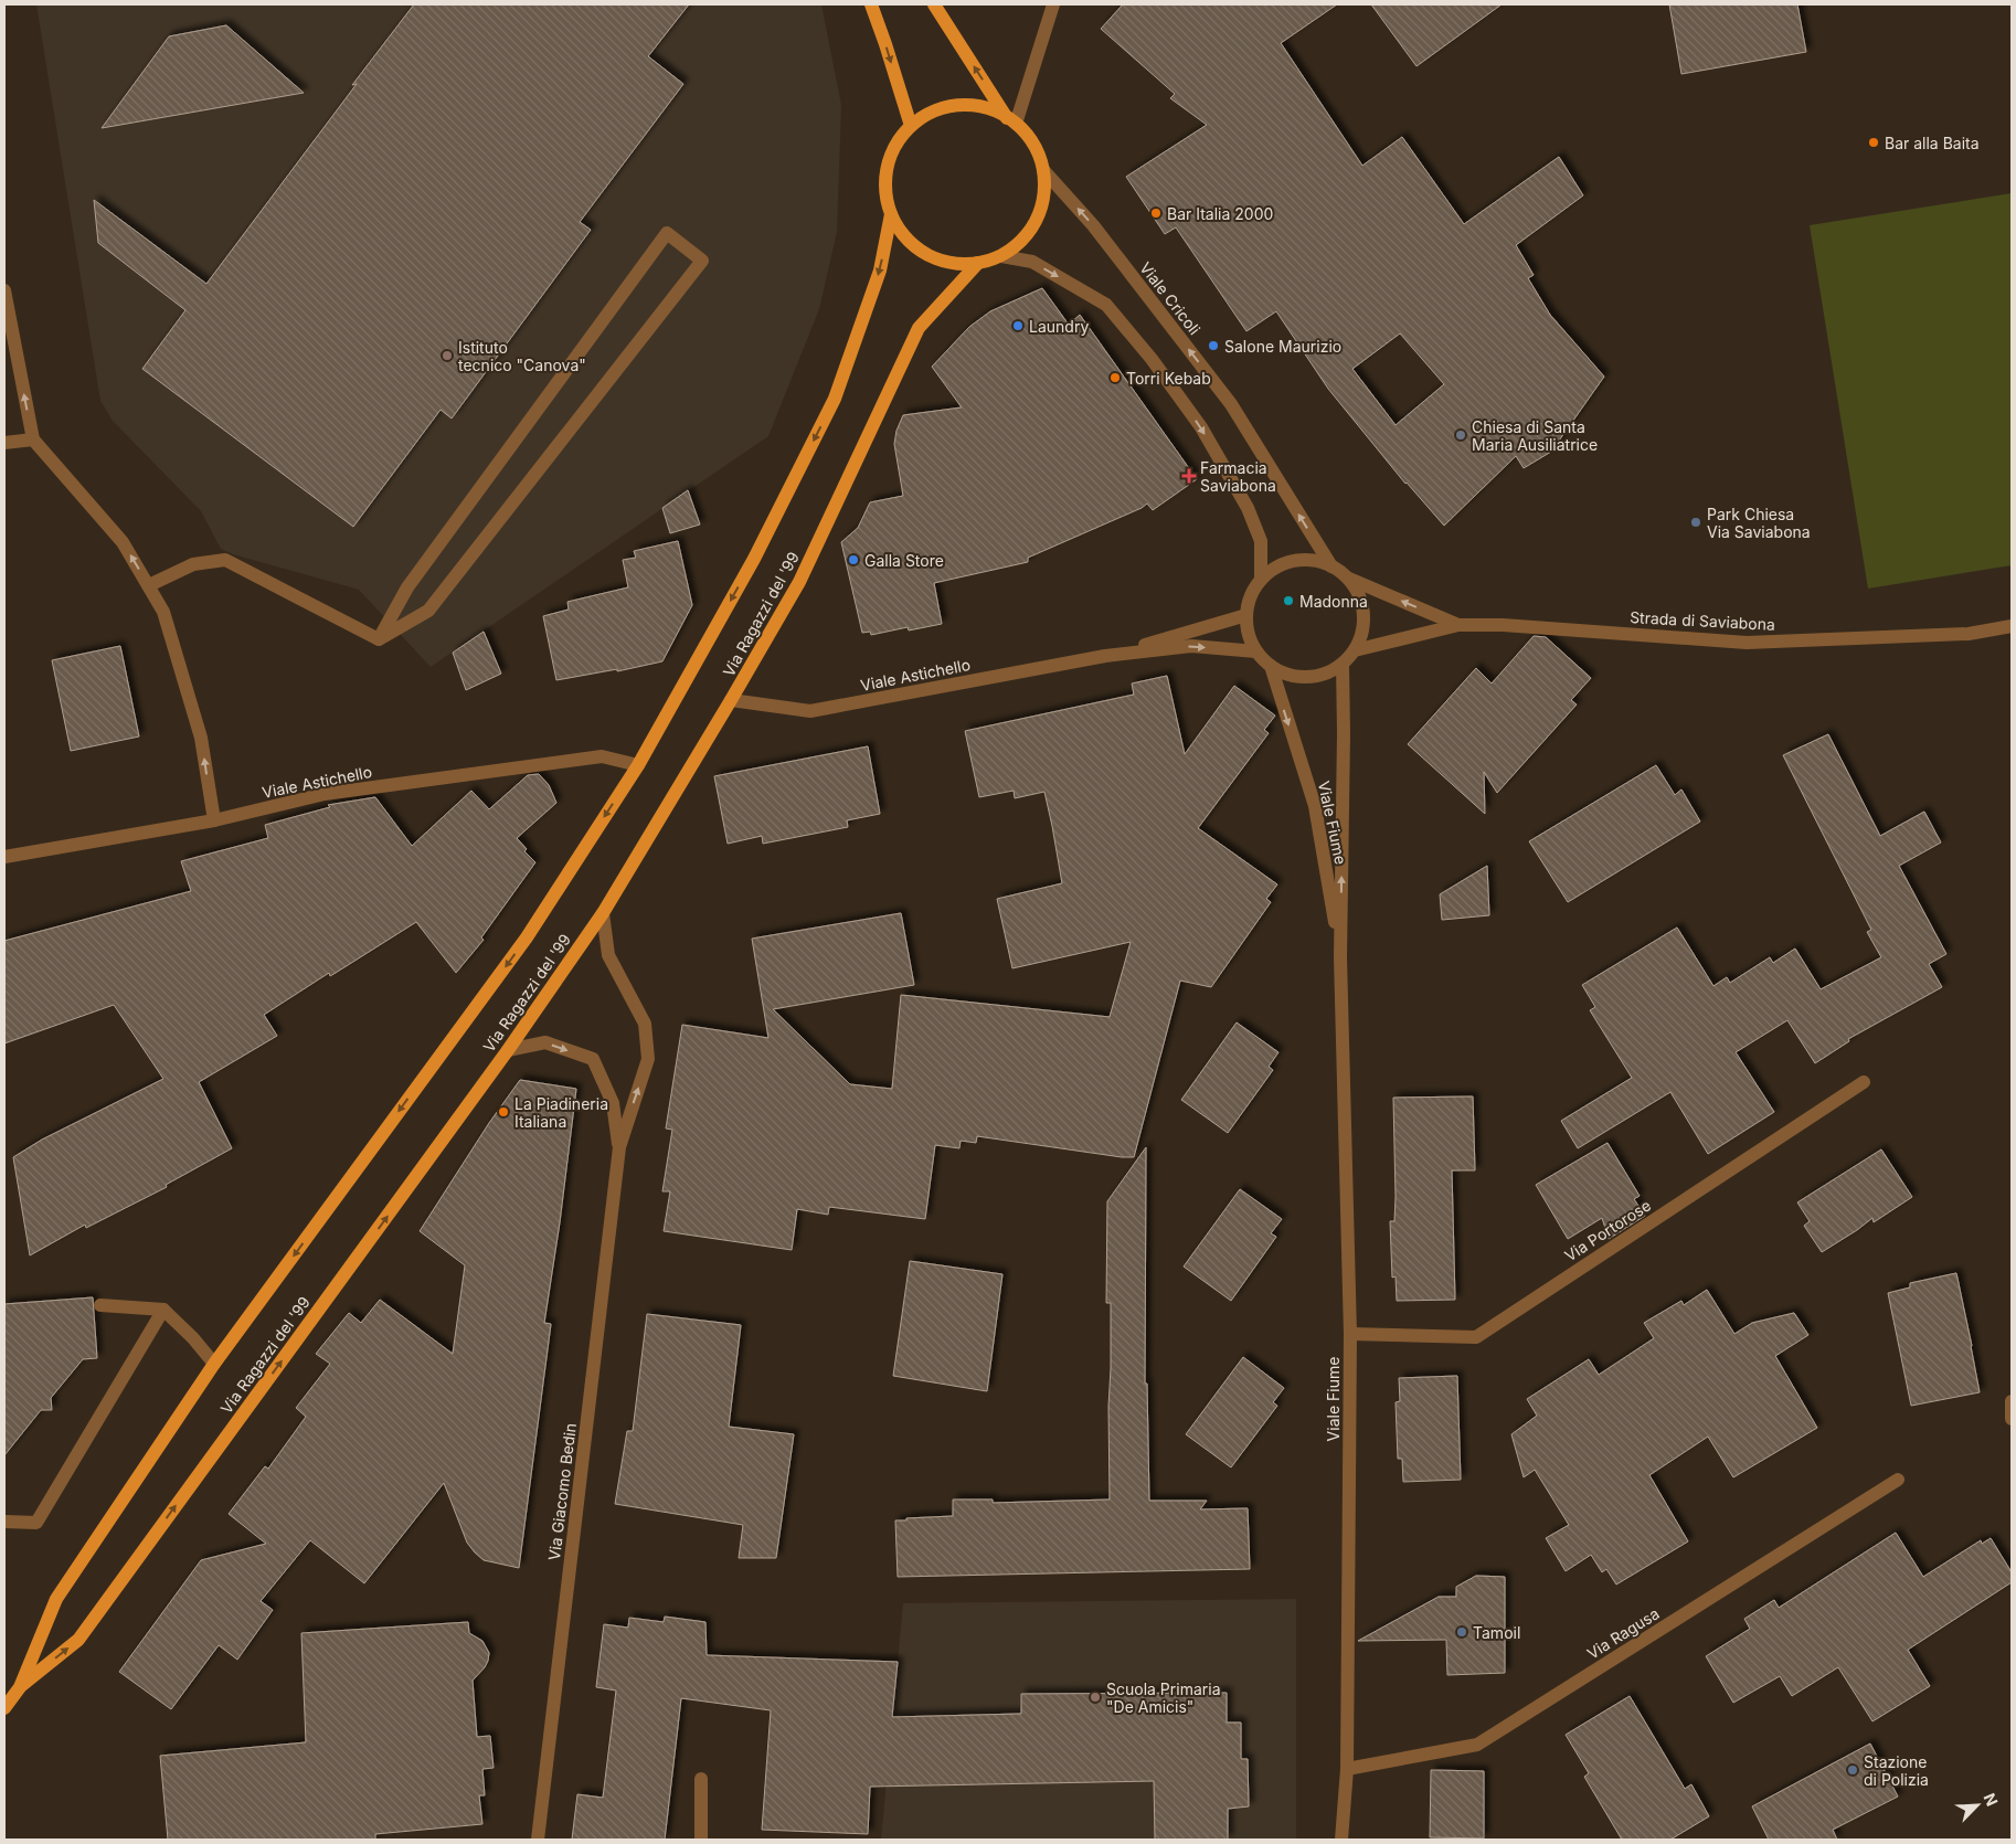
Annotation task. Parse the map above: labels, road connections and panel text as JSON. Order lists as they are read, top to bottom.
{
  "streets": {
    "main road": ["Viale Cricoli", "Via Ragazzi del '99"],
    "street": [
      "Strada di Saviabona",
      "Viale Astichello",
      "Viale Fiume",
      "Via Portorose",
      "Via Giacomo Bedin",
      "Via Ragusa"
    ]
  },
  "crossings": [
    ["Viale Cricoli", "Via Ragazzi del '99"],
    ["Viale Cricoli", "Strada di Saviabona"],
    ["Viale Cricoli", "Viale Astichello"],
    ["Viale Cricoli", "Viale Fiume"],
    ["Via Ragazzi del '99", "Viale Astichello"],
    ["Via Ragazzi del '99", "Via Giacomo Bedin"],
    ["Strada di Saviabona", "Viale Astichello"],
    ["Strada di Saviabona", "Viale Fiume"],
    ["Viale Astichello", "Viale Fiume"],
    ["Viale Fiume", "Via Portorose"],
    ["Viale Fiume", "Via Ragusa"]
  ],
  "places": {
    "other": [
      "Bar alla Baita",
      "Bar Italia 2000",
      "Laundry",
      "Salone Maurizio",
      "Istituto tecnico \"Canova\"",
      "Torri Kebab",
      "Chiesa di Santa Maria Ausiliatrice",
      "Park Chiesa Via Saviabona",
      "Galla Store",
      "Madonna",
      "La Piadineria Italiana",
      "Tamoil",
      "Scuola Primaria \"De Amicis\"",
      "Stazione di Polizia"
    ],
    "health": ["Farmacia Saviabona"]
  },
  "north": "top right"
}
